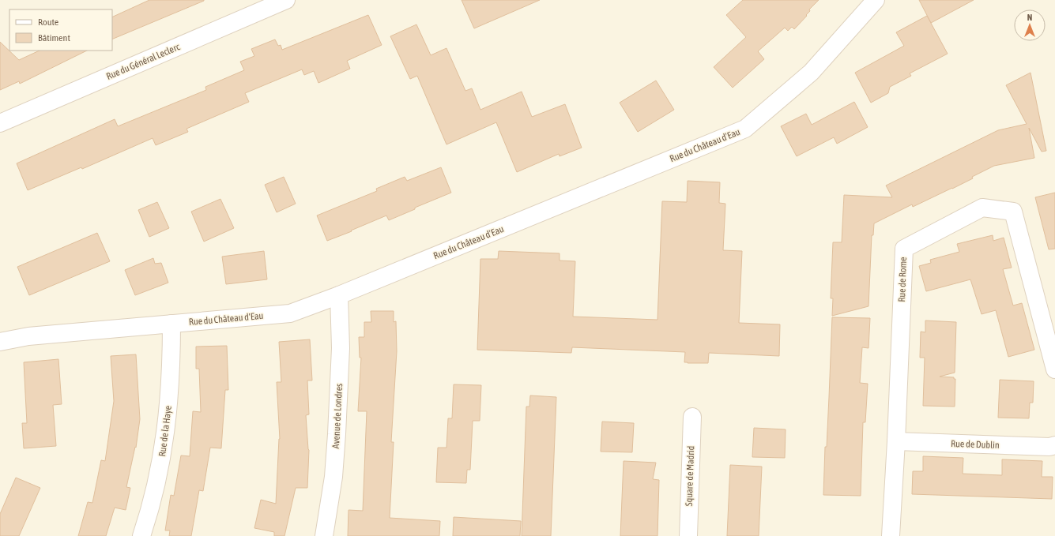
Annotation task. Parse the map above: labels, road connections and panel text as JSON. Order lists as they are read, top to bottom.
{
  "streets": {
    "street": [
      "Rue du Général Leclerc",
      "Rue du Château d'Eau",
      "Rue de Rome",
      "Avenue de Londres",
      "Rue de la Haye",
      "Rue de Dublin",
      "Square de Madrid"
    ]
  },
  "crossings": [
    ["Rue du Château d'Eau", "Avenue de Londres"],
    ["Rue du Château d'Eau", "Rue de la Haye"],
    ["Rue de Rome", "Rue de Dublin"]
  ],
  "legend": ["Route", "Bâtiment"],
  "north": "top"
}
